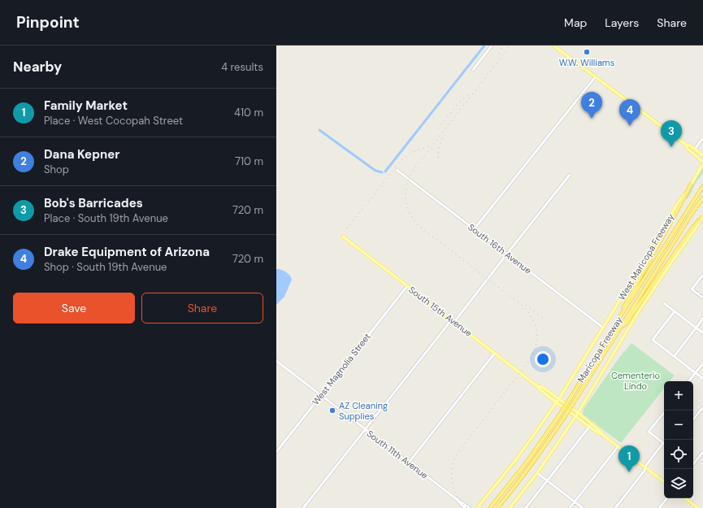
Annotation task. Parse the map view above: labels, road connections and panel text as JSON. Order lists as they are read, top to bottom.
{
  "streets": {
    "highway": ["Maricopa Freeway"],
    "main road": ["West Maricopa Freeway", "South 15th Avenue"],
    "street": ["South 16th Avenue", "West Magnolia Street", "South 11th Avenue"]
  },
  "crossings": [
    ["South 16th Avenue", "West Maricopa Freeway"],
    ["West Maricopa Freeway", "South 15th Avenue"],
    ["South 15th Avenue", "West Magnolia Street"],
    ["West Magnolia Street", "South 11th Avenue"]
  ],
  "parks": ["Cementerio Lindo"],
  "places": ["W.W. Williams", "AZ Cleaning Supplies"],
  "page": {
    "header": "Pinpoint",
    "nav": ["Map", "Layers", "Share"],
    "heading": ["Nearby", "4 results"],
    "list": [
      {
        "mark": "1",
        "name": "Family Market",
        "note": "Place · West Cocopah Street",
        "value": "410 m"
      },
      {
        "mark": "2",
        "name": "Dana Kepner",
        "note": "Shop",
        "value": "710 m"
      },
      {
        "mark": "3",
        "name": "Bob's Barricades",
        "note": "Place · South 19th Avenue",
        "value": "720 m"
      },
      {
        "mark": "4",
        "name": "Drake Equipment of Arizona",
        "note": "Shop · South 19th Avenue",
        "value": "720 m"
      }
    ],
    "pins": [
      "2",
      "4",
      "3",
      "1"
    ],
    "buttons": ["Save", "Share"],
    "map_buttons": ["+", "−"]
  }
}
